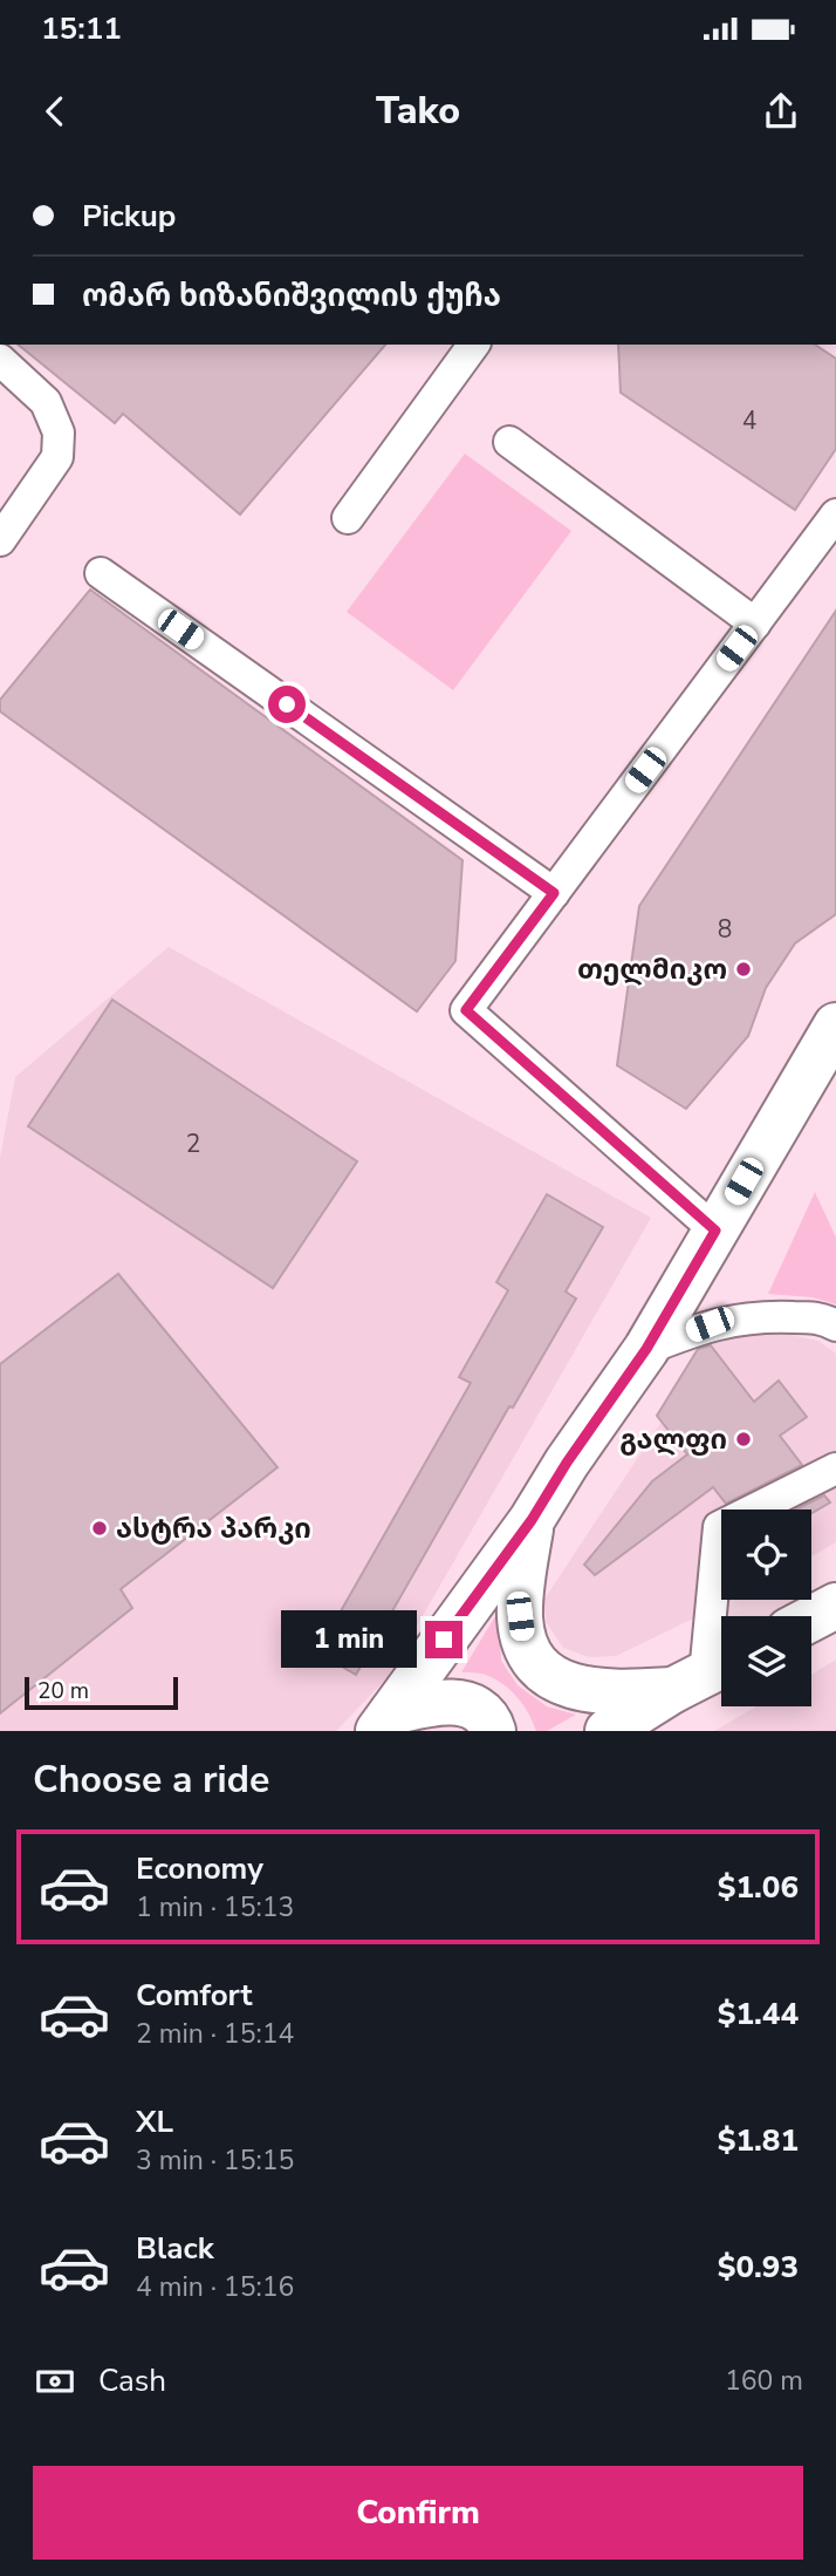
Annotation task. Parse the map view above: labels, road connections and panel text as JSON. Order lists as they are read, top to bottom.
{
  "places": ["თელმიკო", "გალფი", "ასტრა პარკი"],
  "house_numbers": ["4", "8", "2"],
  "scale_bar": "20 m",
  "page": {
    "status": "15:11",
    "header": "Tako",
    "banner": ["Pickup", "ომარ ხიზანიშვილის ქუჩა"],
    "bubble": "1 min",
    "scale": "20 m",
    "heading": "Choose a ride",
    "list": [
      {
        "name": "Economy",
        "note": "1 min · 15:13",
        "value": "$1.06"
      },
      {
        "name": "Comfort",
        "note": "2 min · 15:14",
        "value": "$1.44"
      },
      {
        "name": "XL",
        "note": "3 min · 15:15",
        "value": "$1.81"
      },
      {
        "name": "Black",
        "note": "4 min · 15:16",
        "value": "$0.93"
      }
    ],
    "pay": ["Cash", "160 m"],
    "buttons": "Confirm"
  }
}
